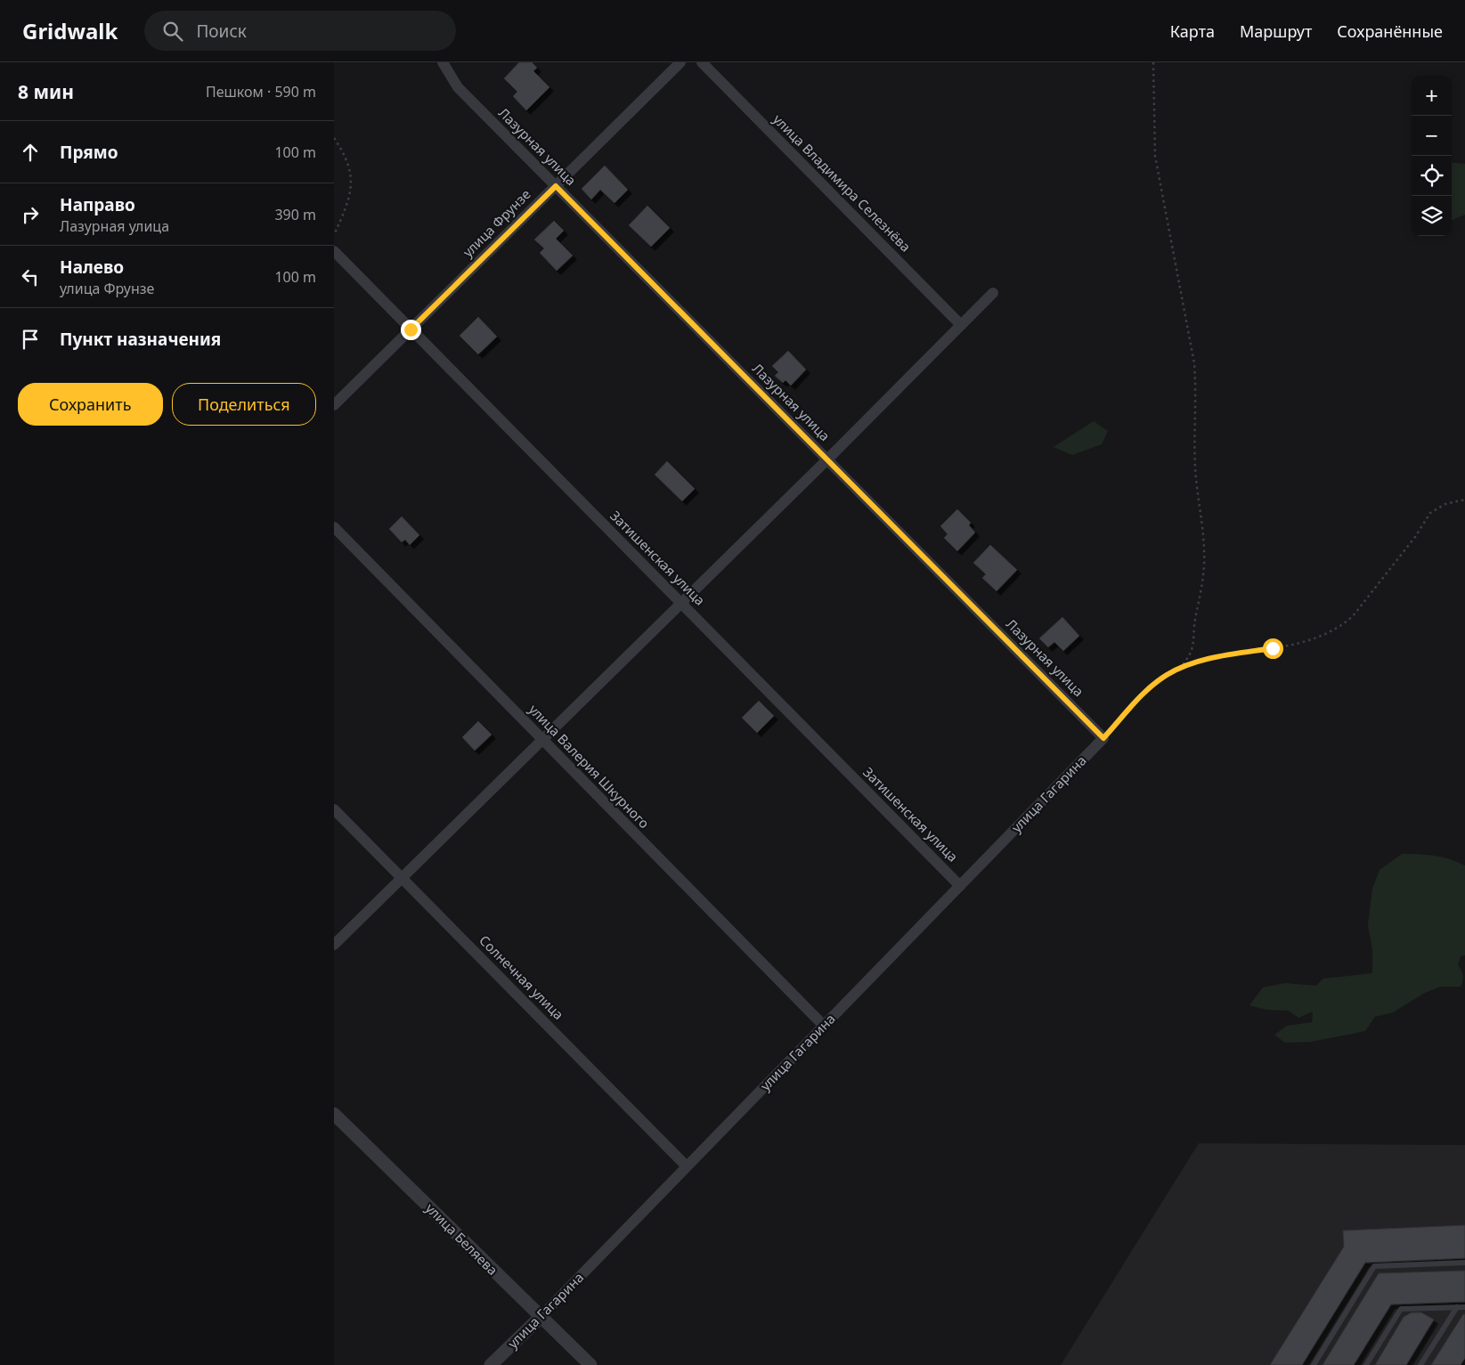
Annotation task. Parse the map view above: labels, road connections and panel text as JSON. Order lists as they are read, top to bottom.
{
  "streets": {
    "street": [
      "Лазурная улица",
      "улица Владимира Селезнёва",
      "улица Фрунзе",
      "Затишенская улица",
      "улица Валерия Шкурного",
      "улица Гагарина",
      "Солнечная улица",
      "улица Беляева"
    ]
  },
  "crossings": [
    ["Лазурная улица", "улица Фрунзе"],
    ["Лазурная улица", "улица Гагарина"],
    ["улица Фрунзе", "Затишенская улица"],
    ["Затишенская улица", "улица Гагарина"],
    ["улица Валерия Шкурного", "улица Гагарина"],
    ["улица Гагарина", "Солнечная улица"],
    ["улица Гагарина", "улица Беляева"]
  ],
  "page": {
    "header": "Gridwalk",
    "search": "Поиск",
    "nav": ["Карта", "Маршрут", "Сохранённые"],
    "heading": ["8 мин", "Пешком · 590 m"],
    "map_buttons": ["+", "−"],
    "list": [
      ["Прямо", "100 m"],
      ["Направо", "Лазурная улица", "390 m"],
      ["Налево", "улица Фрунзе", "100 m"],
      "Пункт назначения"
    ],
    "buttons": ["Сохранить", "Поделиться"]
  }
}
